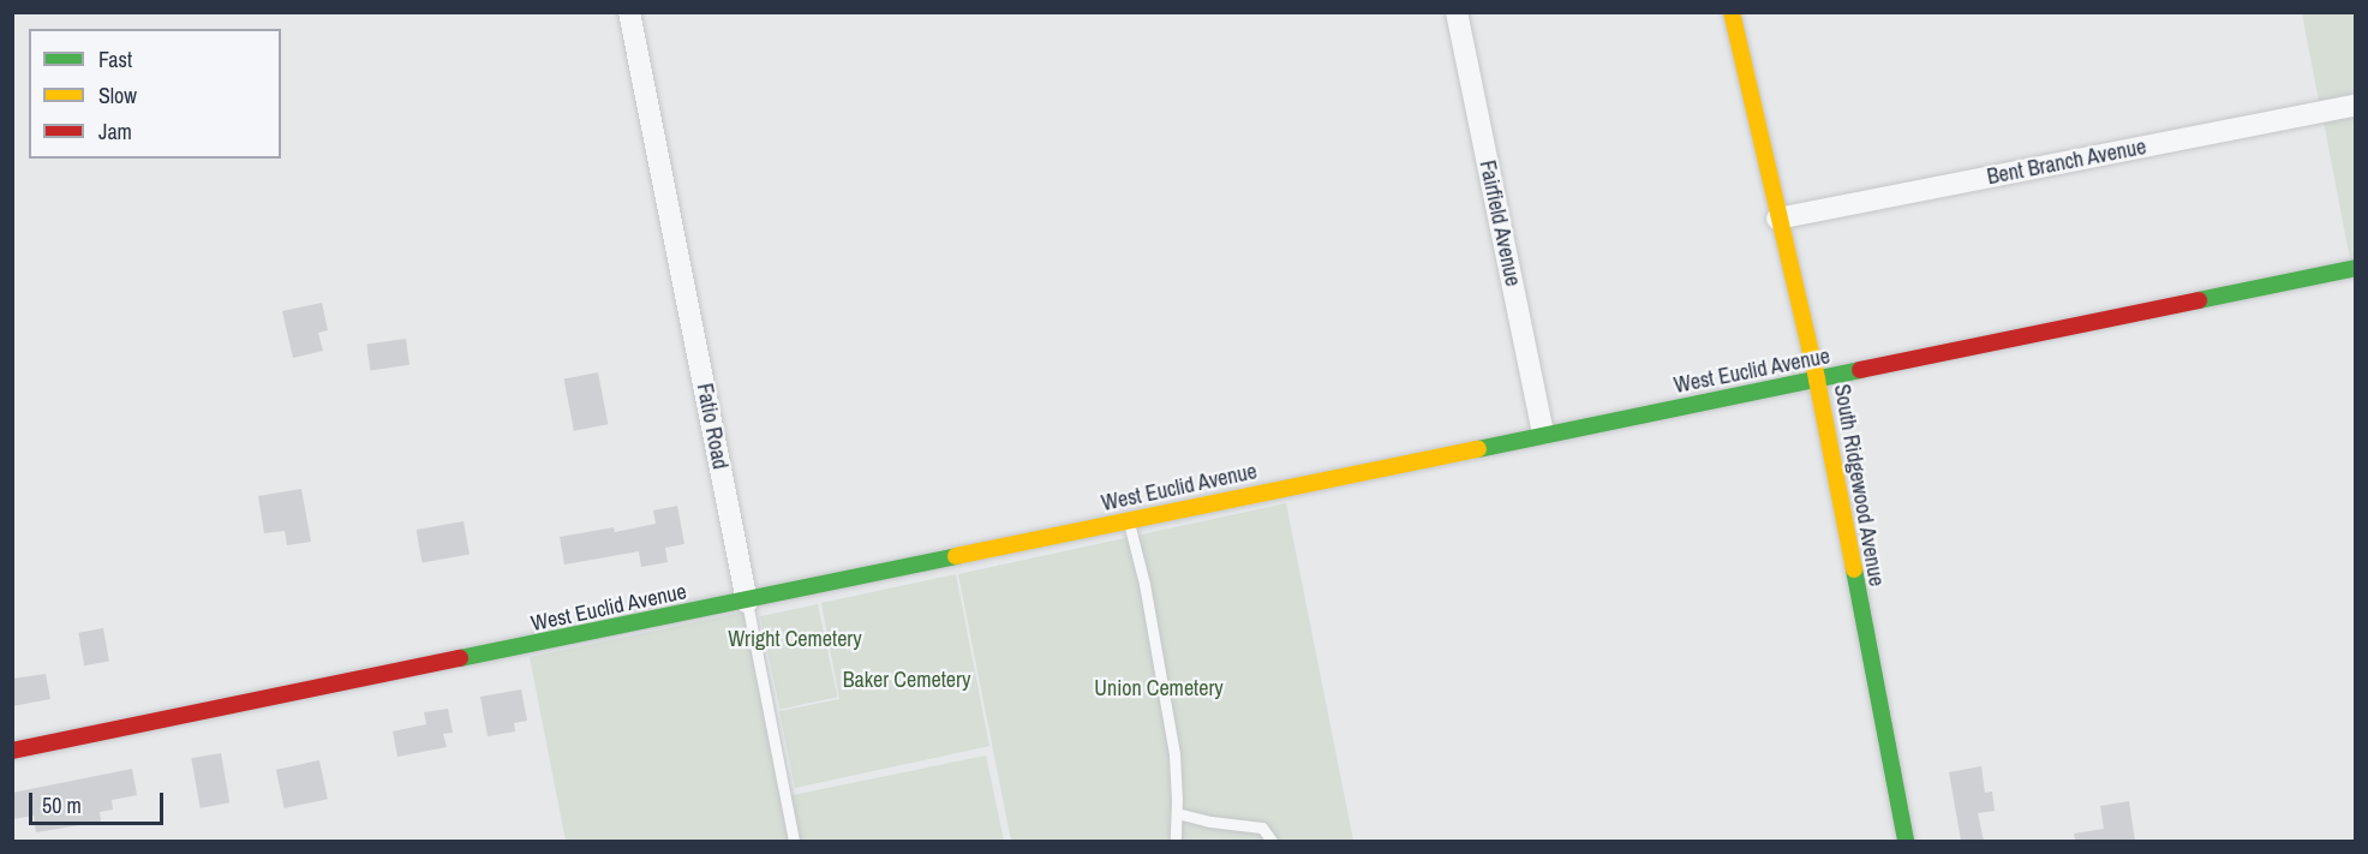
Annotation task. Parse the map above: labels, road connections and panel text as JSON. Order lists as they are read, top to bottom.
{
  "streets": {
    "street": [
      "Bent Branch Avenue",
      "Fairfield Avenue",
      "West Euclid Avenue",
      "Fatio Road",
      "South Ridgewood Avenue"
    ]
  },
  "crossings": [
    ["Bent Branch Avenue", "South Ridgewood Avenue"],
    ["Fairfield Avenue", "West Euclid Avenue"],
    ["West Euclid Avenue", "Fatio Road"],
    ["West Euclid Avenue", "South Ridgewood Avenue"]
  ],
  "parks": ["Wright Cemetery", "Baker Cemetery", "Union Cemetery"],
  "legend": ["Fast", "Slow", "Jam"],
  "scale_bar": "50 m"
}
